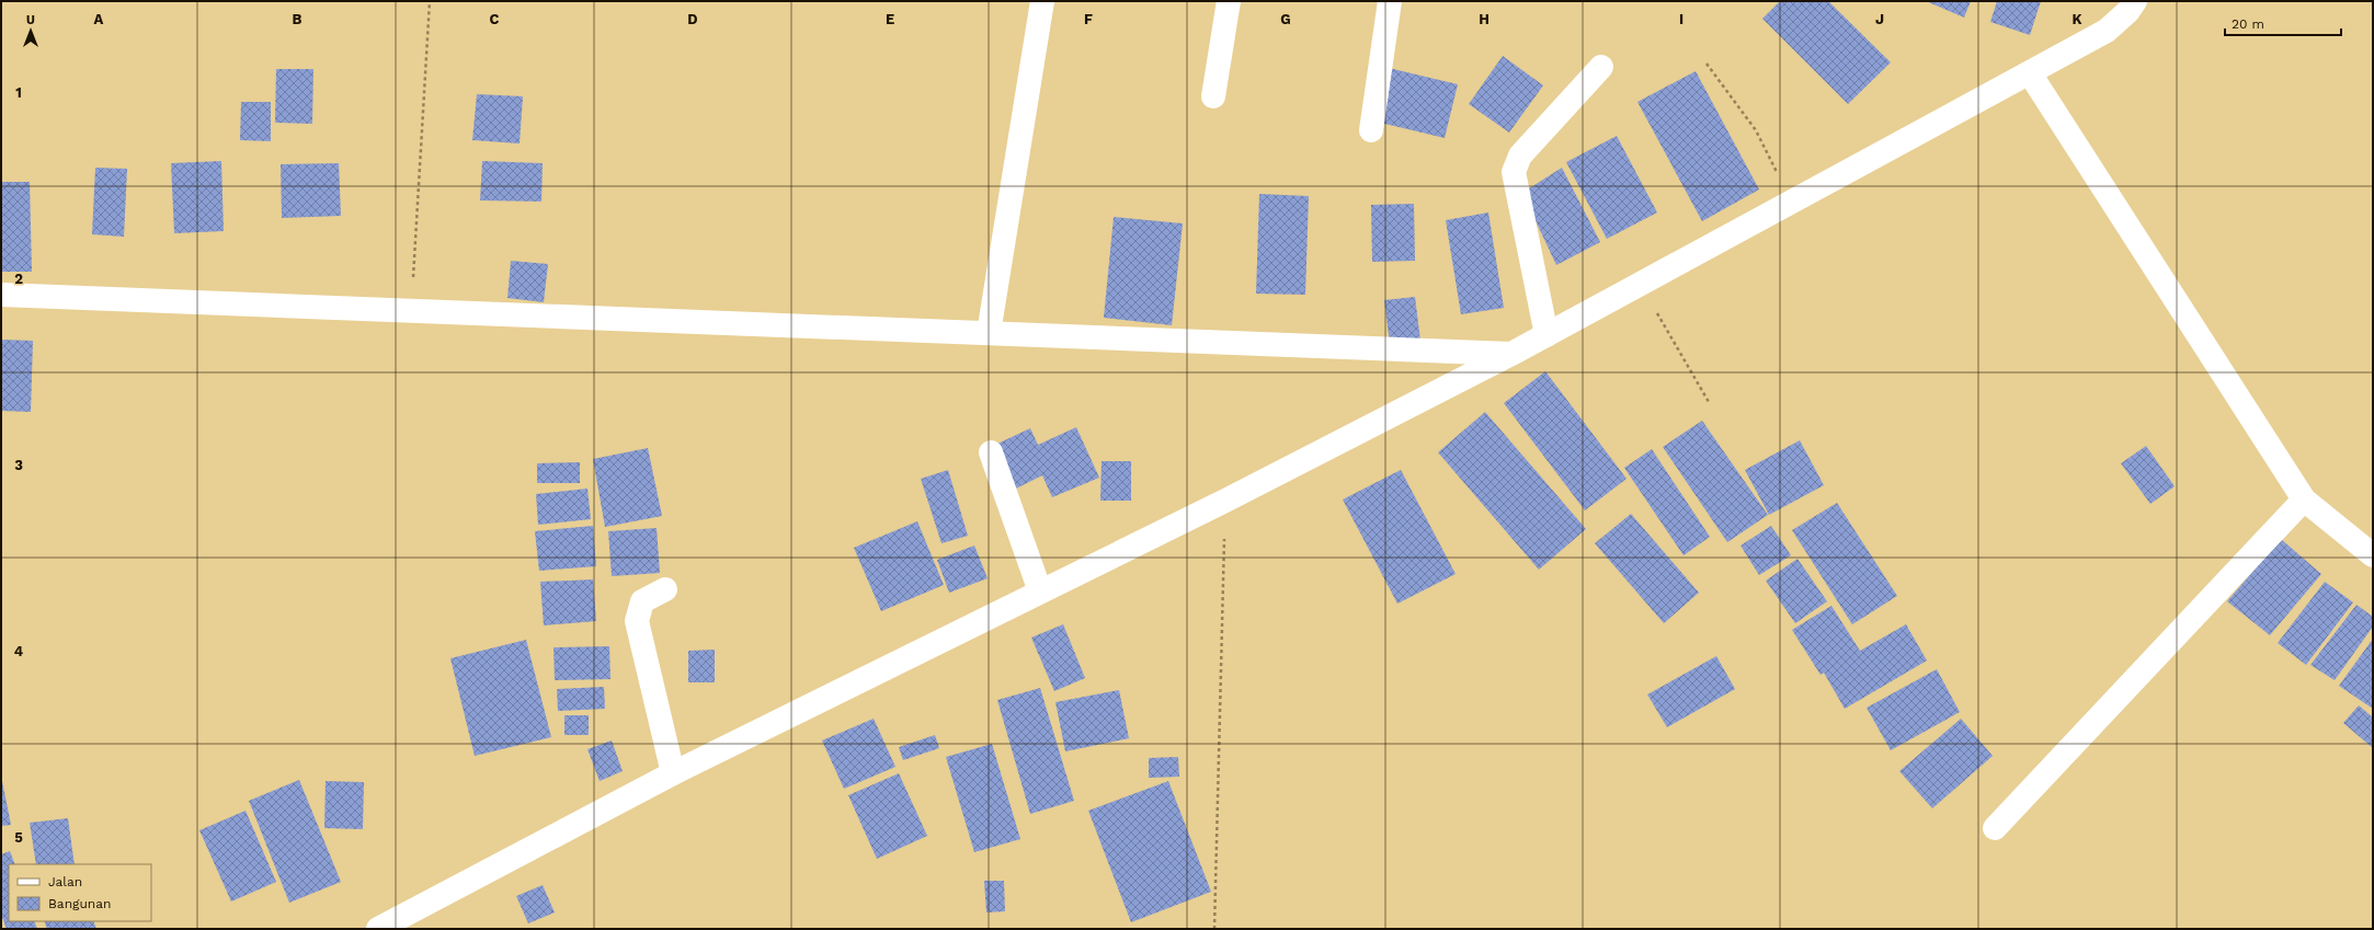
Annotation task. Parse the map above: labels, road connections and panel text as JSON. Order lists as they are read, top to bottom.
{
  "legend": ["Jalan", "Bangunan"],
  "scale_bar": "20 m",
  "north": "top",
  "grid": {
    "columns": [
      "A",
      "B",
      "C",
      "D",
      "E",
      "F",
      "G",
      "H",
      "I",
      "J",
      "K"
    ],
    "rows": [
      "1",
      "2",
      "3",
      "4",
      "5"
    ]
  }
}
